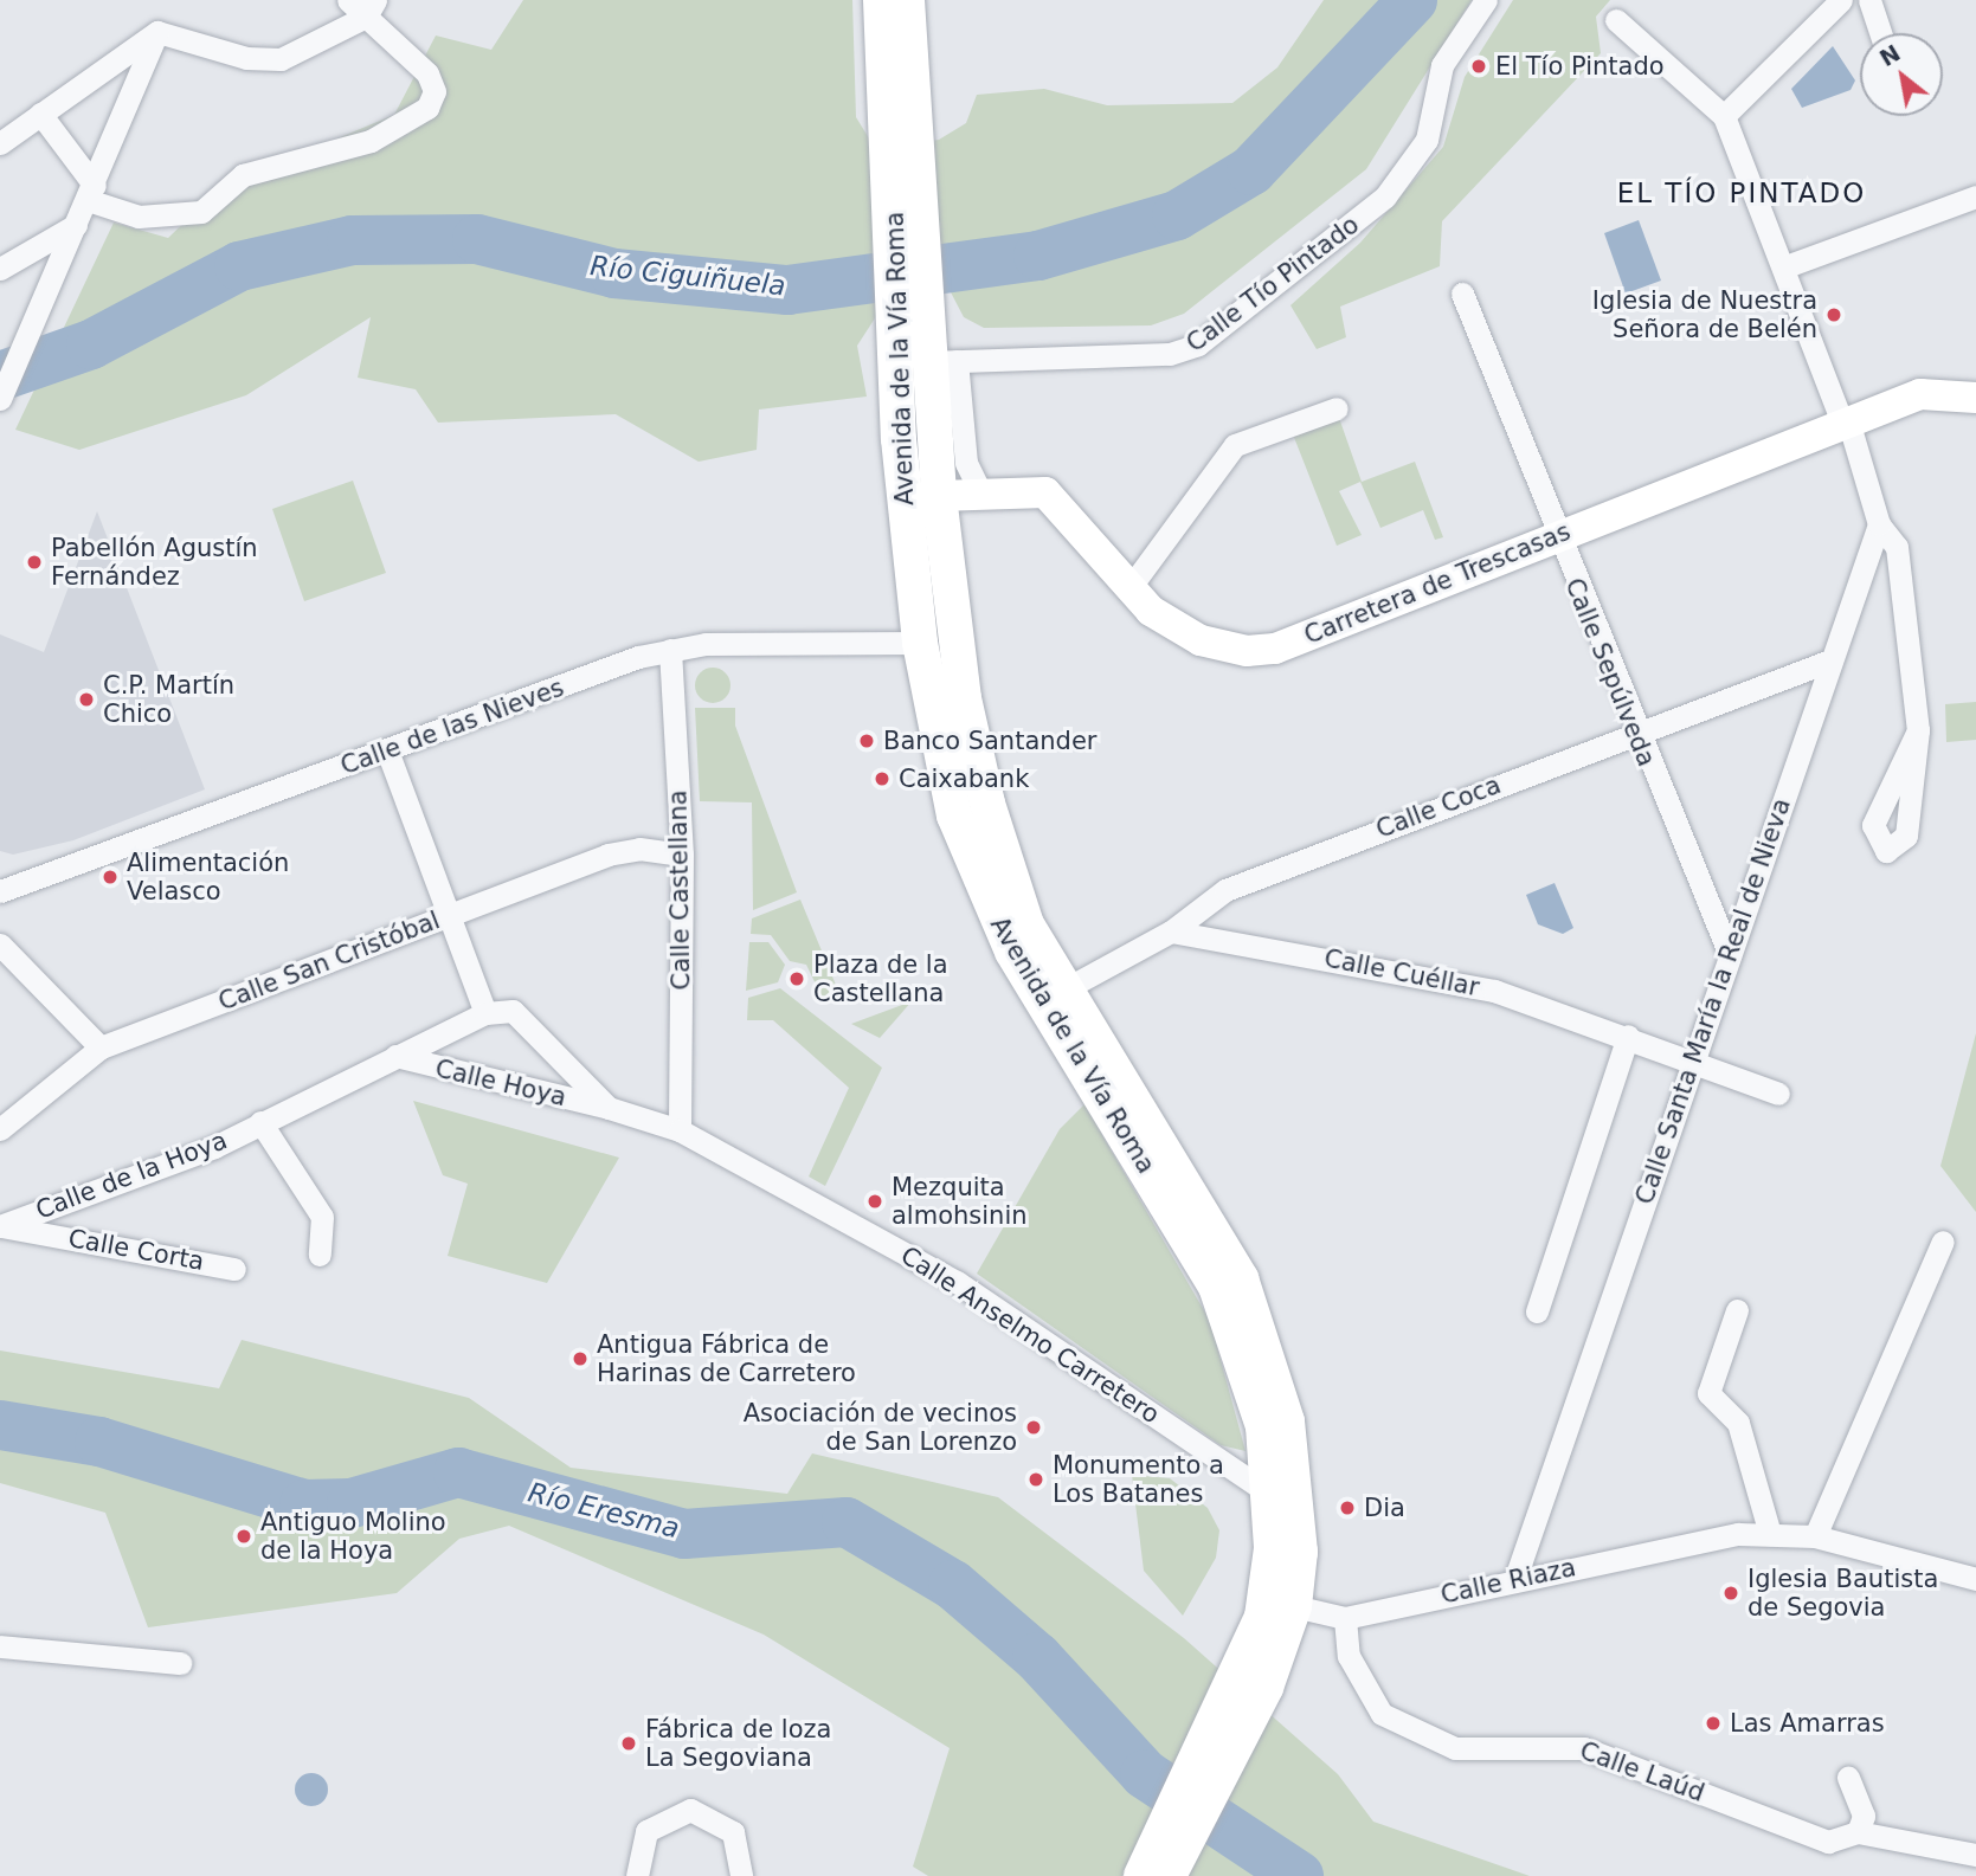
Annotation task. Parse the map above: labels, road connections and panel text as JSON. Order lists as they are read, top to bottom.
{
  "streets": {
    "main road": ["Avenida de la Vía Roma"],
    "street": [
      "Calle Tío Pintado",
      "Carretera de Trescasas",
      "Calle Sepúlveda",
      "Calle de las Nieves",
      "Calle Coca",
      "Calle Castellana",
      "Calle San Cristóbal",
      "Calle Cuéllar",
      "Calle Santa María la Real de Nieva",
      "Calle Hoya",
      "Calle de la Hoya",
      "Calle Corta",
      "Calle Anselmo Carretero",
      "Calle Riaza",
      "Calle Laúd"
    ]
  },
  "crossings": [
    ["Calle Tío Pintado", "Avenida de la Vía Roma"],
    ["Avenida de la Vía Roma", "Carretera de Trescasas"],
    ["Avenida de la Vía Roma", "Calle de las Nieves"],
    ["Avenida de la Vía Roma", "Calle Coca"],
    ["Avenida de la Vía Roma", "Calle Anselmo Carretero"],
    ["Avenida de la Vía Roma", "Calle Riaza"],
    ["Carretera de Trescasas", "Calle Sepúlveda"],
    ["Calle Sepúlveda", "Calle Coca"],
    ["Calle Sepúlveda", "Calle Santa María la Real de Nieva"],
    ["Calle de las Nieves", "Calle Castellana"],
    ["Calle Coca", "Calle Cuéllar"],
    ["Calle Coca", "Calle Santa María la Real de Nieva"],
    ["Calle Castellana", "Calle San Cristóbal"],
    ["Calle Castellana", "Calle Hoya"],
    ["Calle Castellana", "Calle Anselmo Carretero"],
    ["Calle Cuéllar", "Calle Santa María la Real de Nieva"],
    ["Calle Santa María la Real de Nieva", "Calle Riaza"],
    ["Calle Hoya", "Calle de la Hoya"],
    ["Calle Hoya", "Calle Anselmo Carretero"],
    ["Calle de la Hoya", "Calle Corta"],
    ["Calle Riaza", "Calle Laúd"]
  ],
  "districts": ["EL TÍO PINTADO"],
  "water": ["Río Ciguiñuela", "Río Eresma"],
  "places": [
    "El Tío Pintado",
    "Iglesia de Nuestra Señora de Belén",
    "Pabellón Agustín Fernández",
    "C.P. Martín Chico",
    "Banco Santander",
    "Caixabank",
    "Alimentación Velasco",
    "Plaza de la Castellana",
    "Mezquita almohsinin",
    "Antigua Fábrica de Harinas de Carretero",
    "Asociación de vecinos de San Lorenzo",
    "Monumento a Los Batanes",
    "Dia",
    "Antiguo Molino de la Hoya",
    "Iglesia Bautista de Segovia",
    "Las Amarras",
    "Fábrica de loza La Segoviana"
  ],
  "north": "top left"
}
